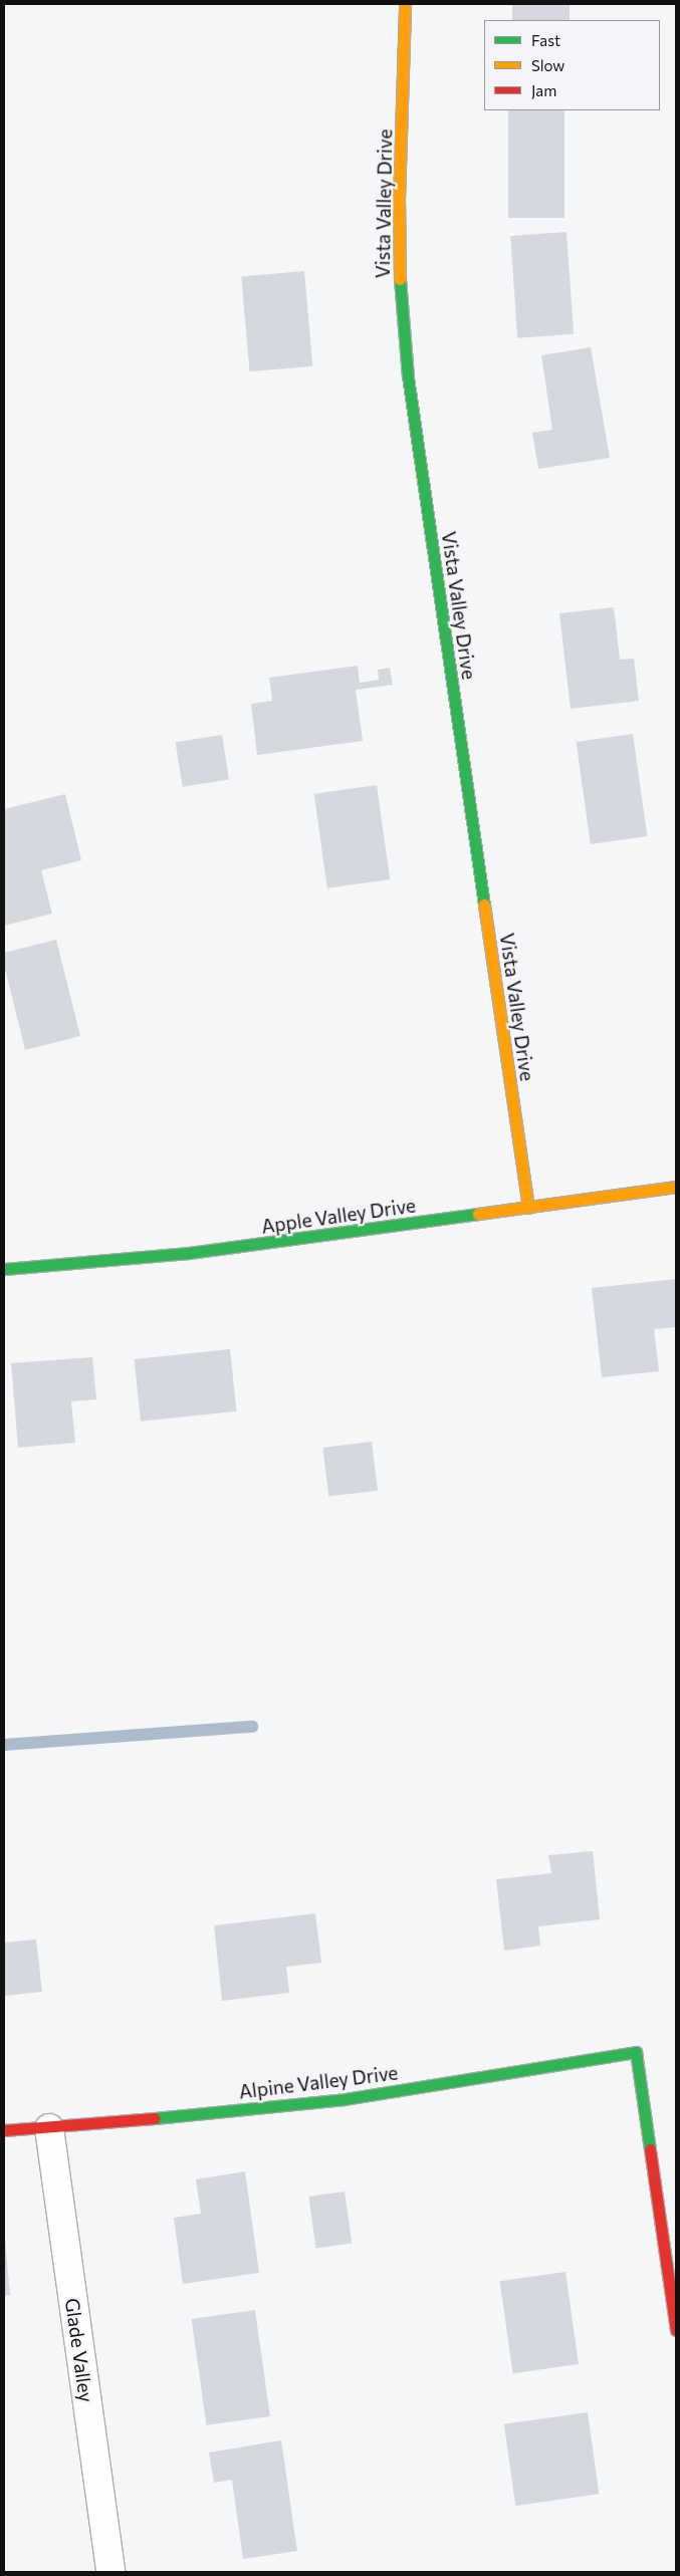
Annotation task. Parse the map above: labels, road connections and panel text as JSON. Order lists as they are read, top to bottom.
{
  "streets": {
    "street": [
      "Vista Valley Drive",
      "Apple Valley Drive",
      "Alpine Valley Drive",
      "Glade Valley"
    ]
  },
  "crossings": [
    ["Vista Valley Drive", "Apple Valley Drive"],
    ["Alpine Valley Drive", "Glade Valley"]
  ],
  "legend": ["Fast", "Slow", "Jam"]
}
